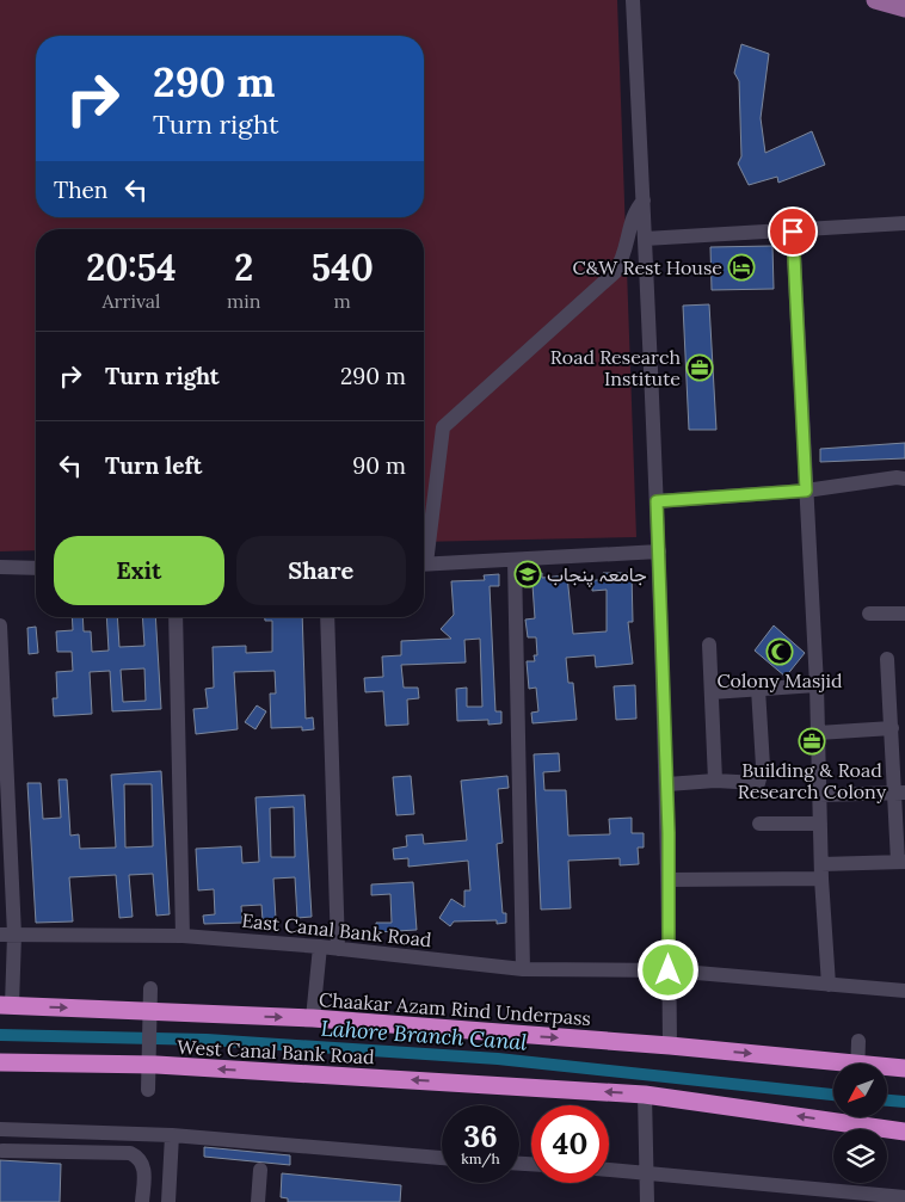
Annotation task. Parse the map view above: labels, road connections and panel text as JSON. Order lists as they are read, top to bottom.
{
  "streets": {
    "highway": ["Chaakar Azam Rind Underpass", "West Canal Bank Road"],
    "street": ["East Canal Bank Road"]
  },
  "one_way": ["Chaakar Azam Rind Underpass", "West Canal Bank Road"],
  "water": ["Lahore Branch Canal"],
  "places": {
    "hotel": ["C&W Rest House"],
    "office": ["Road Research Institute", "Building & Road Research Colony"],
    "school or university": ["جامعہ پنجاب"],
    "mosque": ["Colony Masjid"]
  },
  "north": "bottom left",
  "page": {
    "turn": ["290 m", "Turn right"],
    "then": "Then",
    "eta": [
      "20:54",
      "Arrival",
      "2",
      "min",
      "540",
      "m"
    ],
    "list": [
      {
        "name": "Turn right",
        "value": "290 m"
      },
      {
        "name": "Turn left",
        "value": "90 m"
      }
    ],
    "buttons": ["Exit", "Share"],
    "speed": "36 km/h",
    "limit": "40"
  }
}
